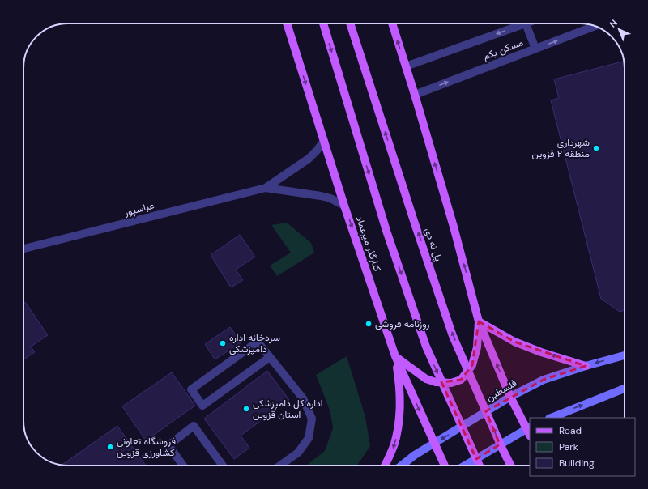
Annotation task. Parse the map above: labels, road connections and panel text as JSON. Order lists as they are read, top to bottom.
{
  "streets": {
    "main road": ["کنارگذر میرعماد", "پل نه دی", "فلسطین"],
    "street": ["مسکن یکم", "عباسپور"]
  },
  "crossings": [
    ["کنارگذر میرعماد", "فلسطین"]
  ],
  "places": [
    "شهرداری منطقه ۲ قزوین",
    "روزنامه فروشی",
    "سردخانه اداره دامپزشکی",
    "اداره کل دامپزشکی استان قزوین",
    "فروشگاه تعاونی کشاورزی قزوین"
  ],
  "legend": ["Road", "Park", "Building"],
  "north": "top left"
}
